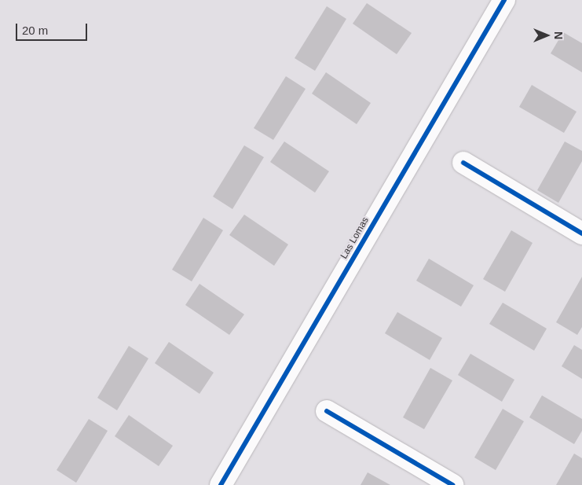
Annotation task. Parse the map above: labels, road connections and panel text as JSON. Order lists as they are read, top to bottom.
{
  "streets": {
    "street": ["Las Lomas"]
  },
  "scale_bar": "20 m",
  "north": "right"
}
